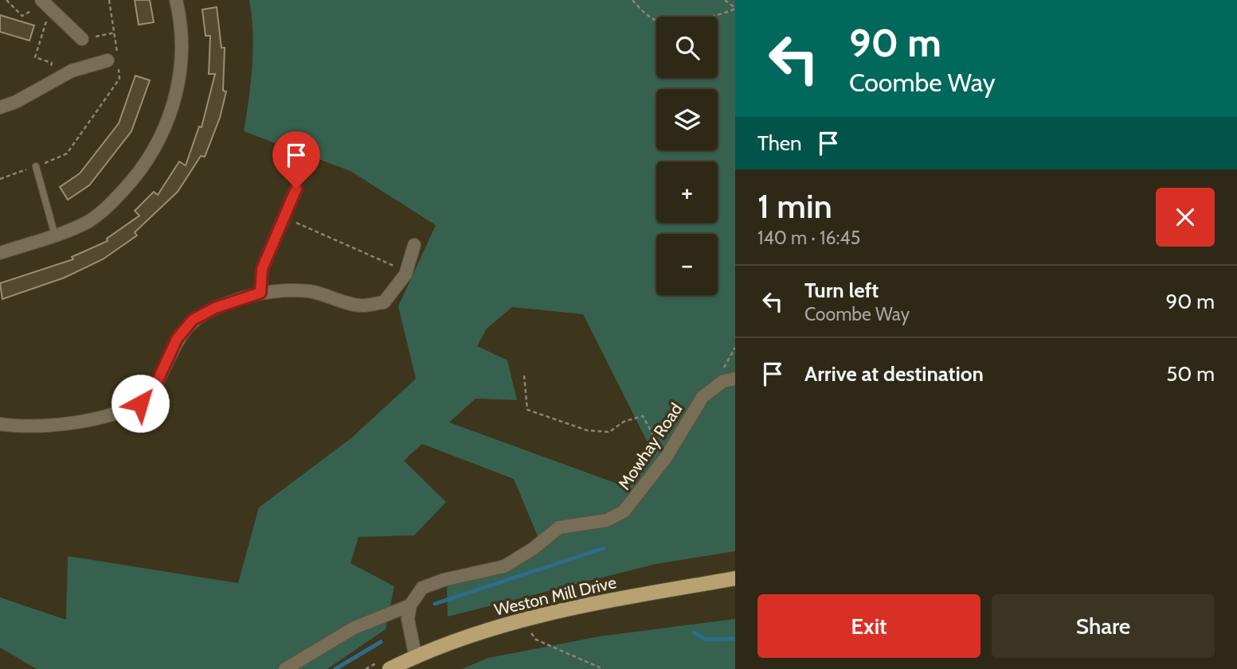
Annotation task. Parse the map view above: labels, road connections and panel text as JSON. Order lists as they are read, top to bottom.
{
  "streets": {
    "main road": ["Weston Mill Drive"],
    "street": ["Mowhay Road"]
  },
  "page": {
    "turn": ["90 m", "Coombe Way"],
    "map_buttons": ["+", "−"],
    "then": "Then",
    "heading": ["1 min", "140 m · 16:45"],
    "list": [
      {
        "name": "Turn left",
        "note": "Coombe Way",
        "value": "90 m"
      },
      {
        "name": "Arrive at destination",
        "value": "50 m"
      }
    ],
    "buttons": ["Exit", "Share"]
  }
}
